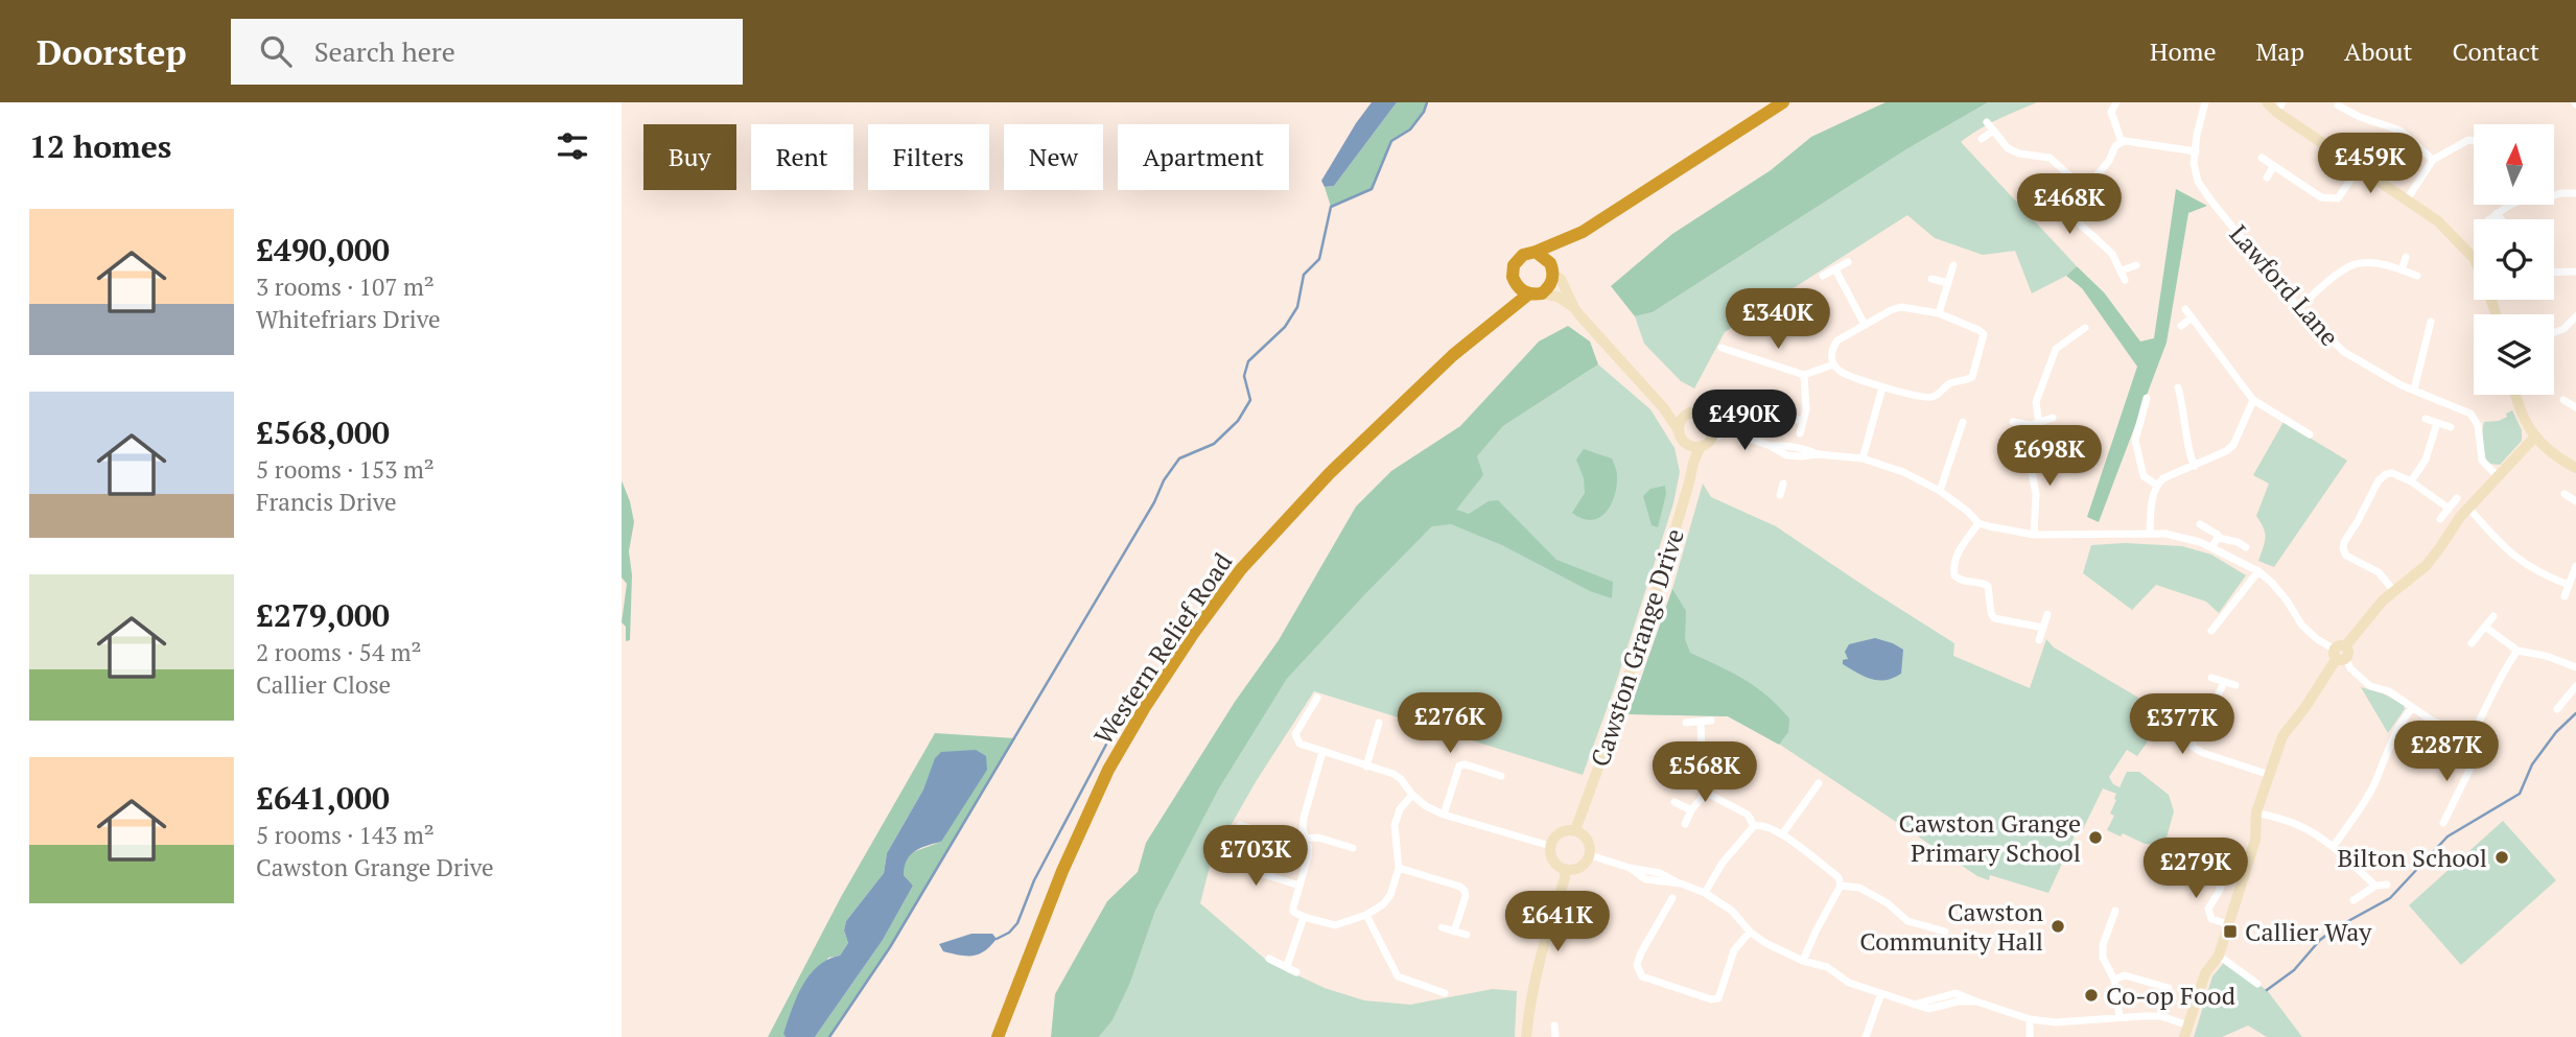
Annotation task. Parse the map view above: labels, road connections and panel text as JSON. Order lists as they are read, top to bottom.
{
  "streets": {
    "highway": ["Western Relief Road"],
    "street": ["Lawford Lane", "Cawston Grange Drive"]
  },
  "places": {
    "other": [
      "Cawston Grange Primary School",
      "Bilton School",
      "Cawston Community Hall",
      "Co-op Food"
    ],
    "transit": ["Callier Way"]
  },
  "north": "top",
  "page": {
    "header": "Doorstep",
    "search": "Search here",
    "nav": [
      "Home",
      "Map",
      "About",
      "Contact"
    ],
    "heading": "12 homes",
    "chip": [
      "Buy",
      "Rent",
      "Filters",
      "New",
      "Apartment"
    ],
    "price": [
      "£459K",
      "£468K",
      "£340K",
      "£490K",
      "£698K",
      "£276K",
      "£377K",
      "£287K",
      "£568K",
      "£703K",
      "£279K",
      "£641K"
    ],
    "list": [
      {
        "name": "£490,000",
        "note": "3 rooms · 107 m² · Whitefriars Drive"
      },
      {
        "name": "£568,000",
        "note": "5 rooms · 153 m² · Francis Drive"
      },
      {
        "name": "£279,000",
        "note": "2 rooms · 54 m² · Callier Close"
      },
      {
        "name": "£641,000",
        "note": "5 rooms · 143 m² · Cawston Grange Drive"
      }
    ]
  }
}
